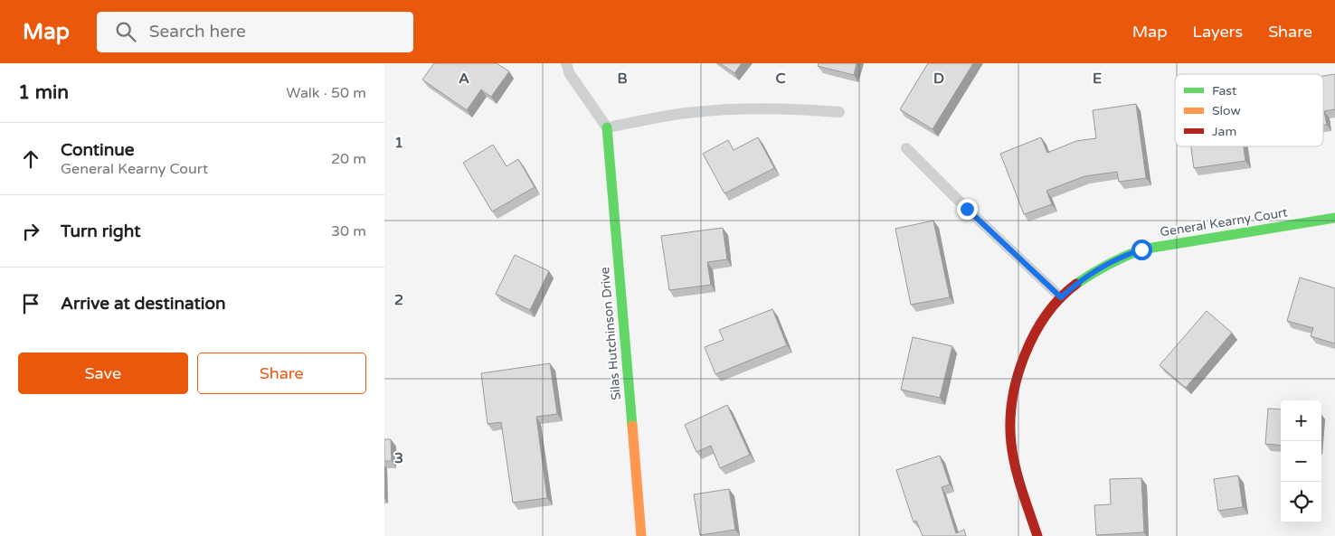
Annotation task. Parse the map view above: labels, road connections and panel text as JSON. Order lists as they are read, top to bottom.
{
  "streets": {
    "street": ["General Kearny Court", "Silas Hutchinson Drive"]
  },
  "legend": ["Fast", "Slow", "Jam"],
  "page": {
    "header": "Map",
    "search": "Search here",
    "nav": ["Map", "Layers", "Share"],
    "heading": ["1 min", "Walk · 50 m"],
    "list": [
      ["Continue", "General Kearny Court", "20 m"],
      ["Turn right", "30 m"],
      "Arrive at destination"
    ],
    "buttons": ["Save", "Share"],
    "map_buttons": ["+", "−"]
  },
  "grid": {
    "columns": [
      "A",
      "B",
      "C",
      "D",
      "E"
    ],
    "rows": ["1", "2", "3"]
  }
}
